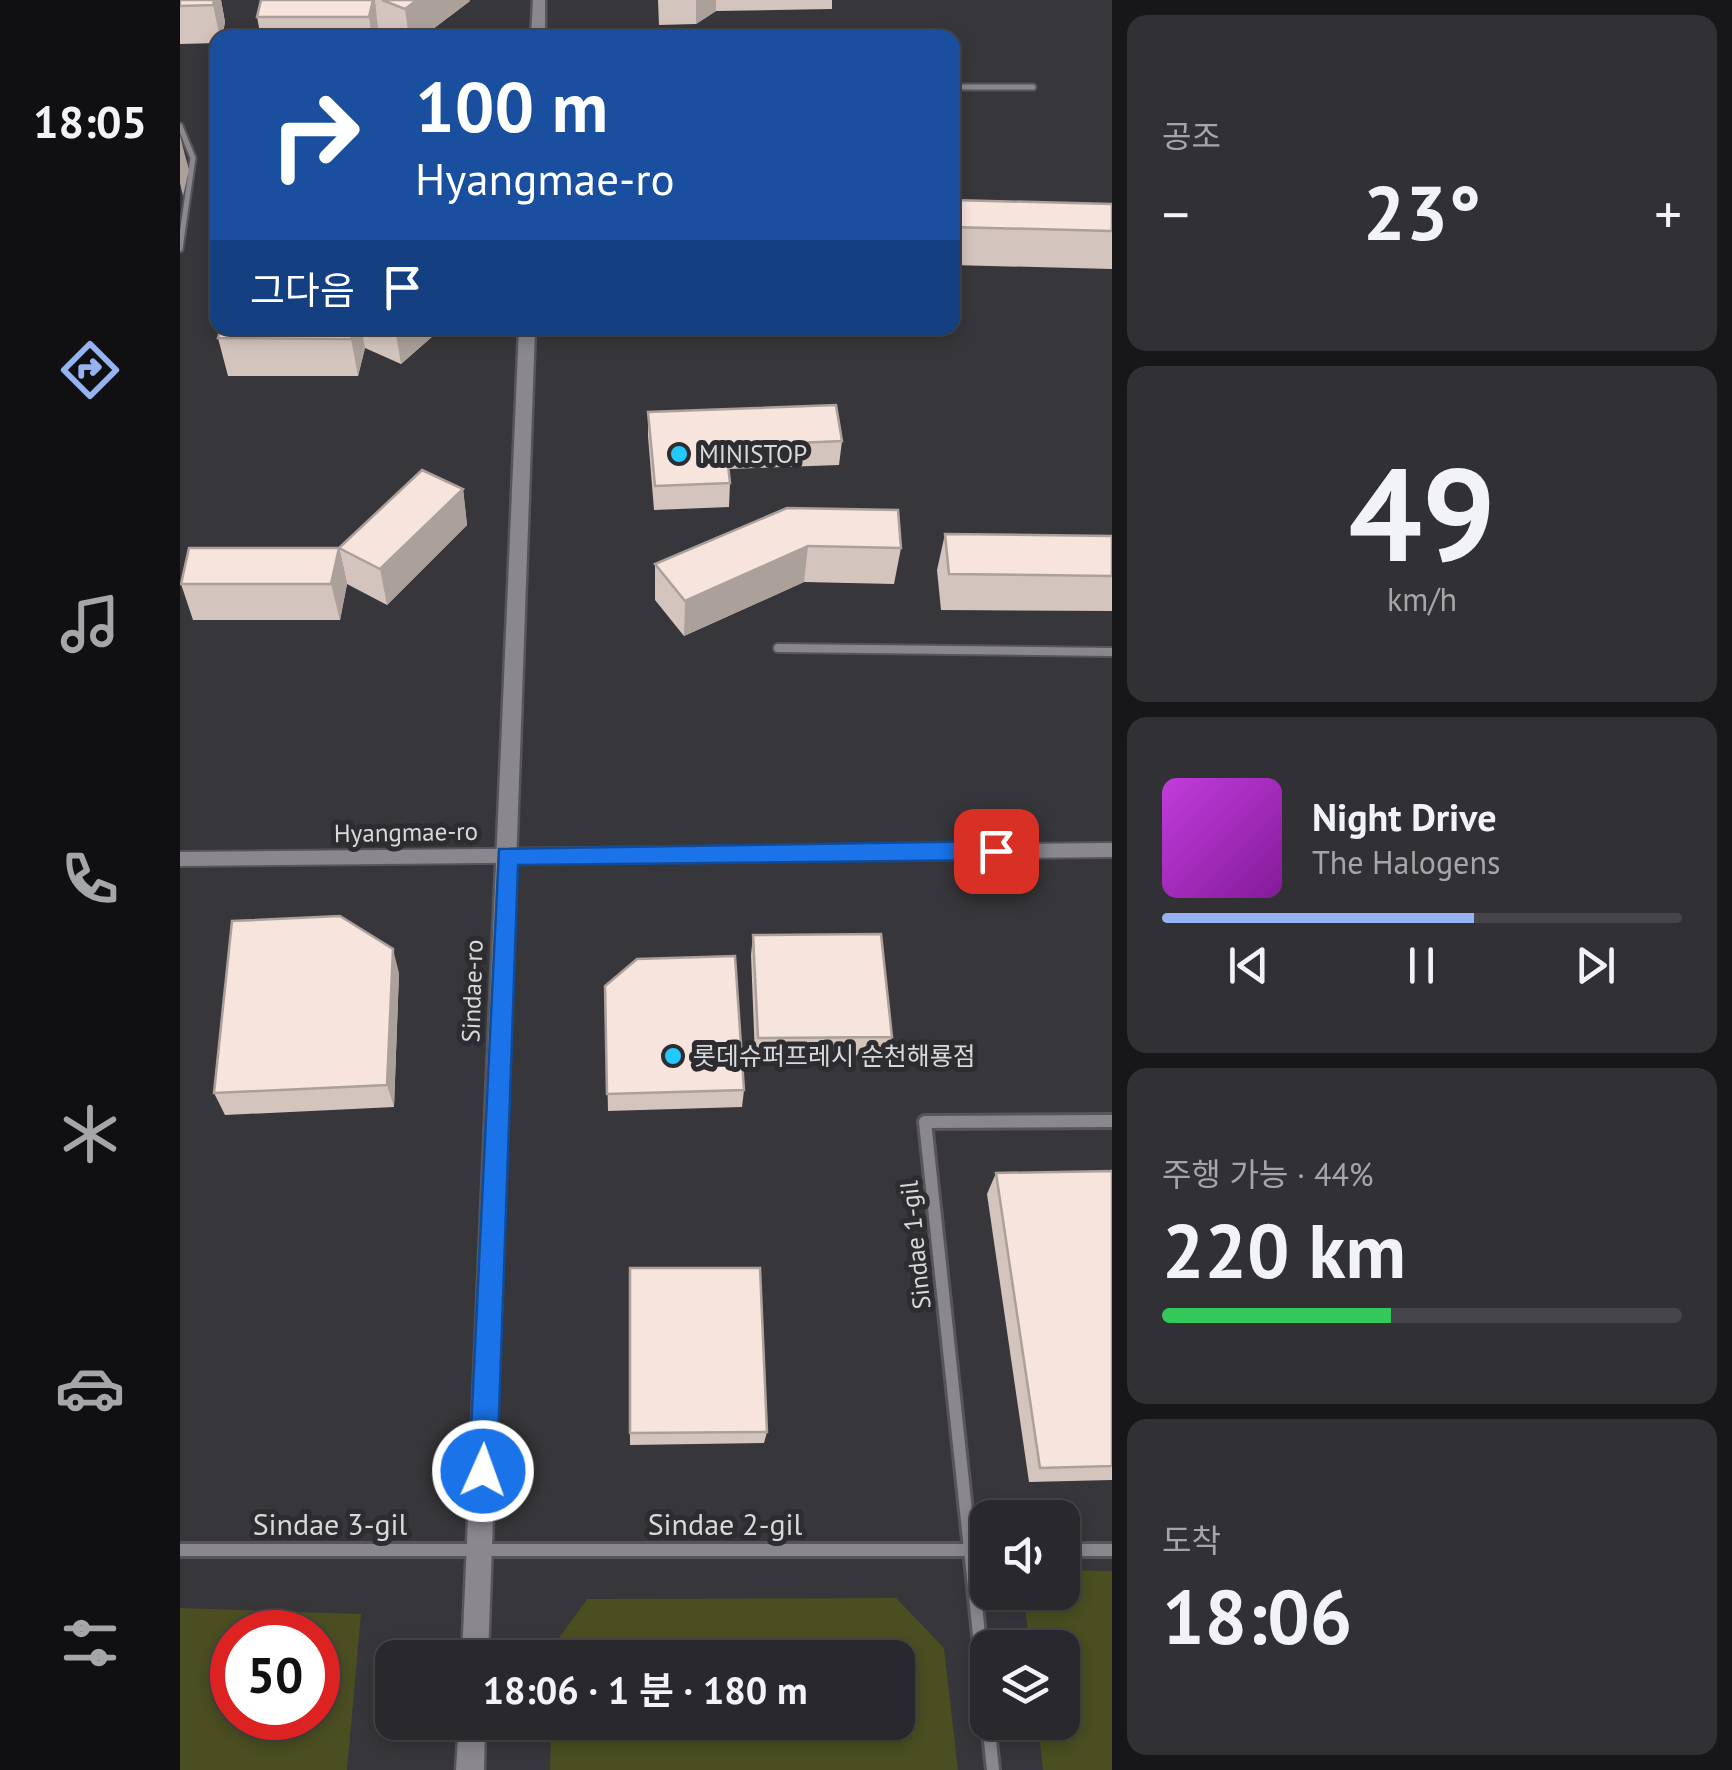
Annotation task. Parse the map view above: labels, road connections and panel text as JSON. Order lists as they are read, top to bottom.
{
  "streets": {
    "main road": ["Sindae-ro"],
    "street": [
      "Hyangmae-ro",
      "Sindae 1-gil",
      "Sindae 3-gil",
      "Sindae 2-gil"
    ]
  },
  "crossings": [
    ["Hyangmae-ro", "Sindae-ro"],
    ["Sindae-ro", "Sindae 3-gil"],
    ["Sindae-ro", "Sindae 2-gil"],
    ["Sindae 1-gil", "Sindae 2-gil"],
    ["Sindae 3-gil", "Sindae 2-gil"]
  ],
  "places": ["MINISTOP", "롯데슈퍼프레시 순천해룡점"],
  "page": {
    "tabs": "18:05",
    "tile": [
      "공조",
      ["49", "km/h"],
      ["주행 가능 · 44%", "220 km"],
      ["도착", "18:06"]
    ],
    "turn": ["100 m", "Hyangmae-ro"],
    "heat": ["−", "23°", "+"],
    "then": "그다음",
    "song": ["Night Drive", "The Halogens"],
    "limit": "50",
    "trip": "18:06 · 1 분 · 180 m"
  }
}
